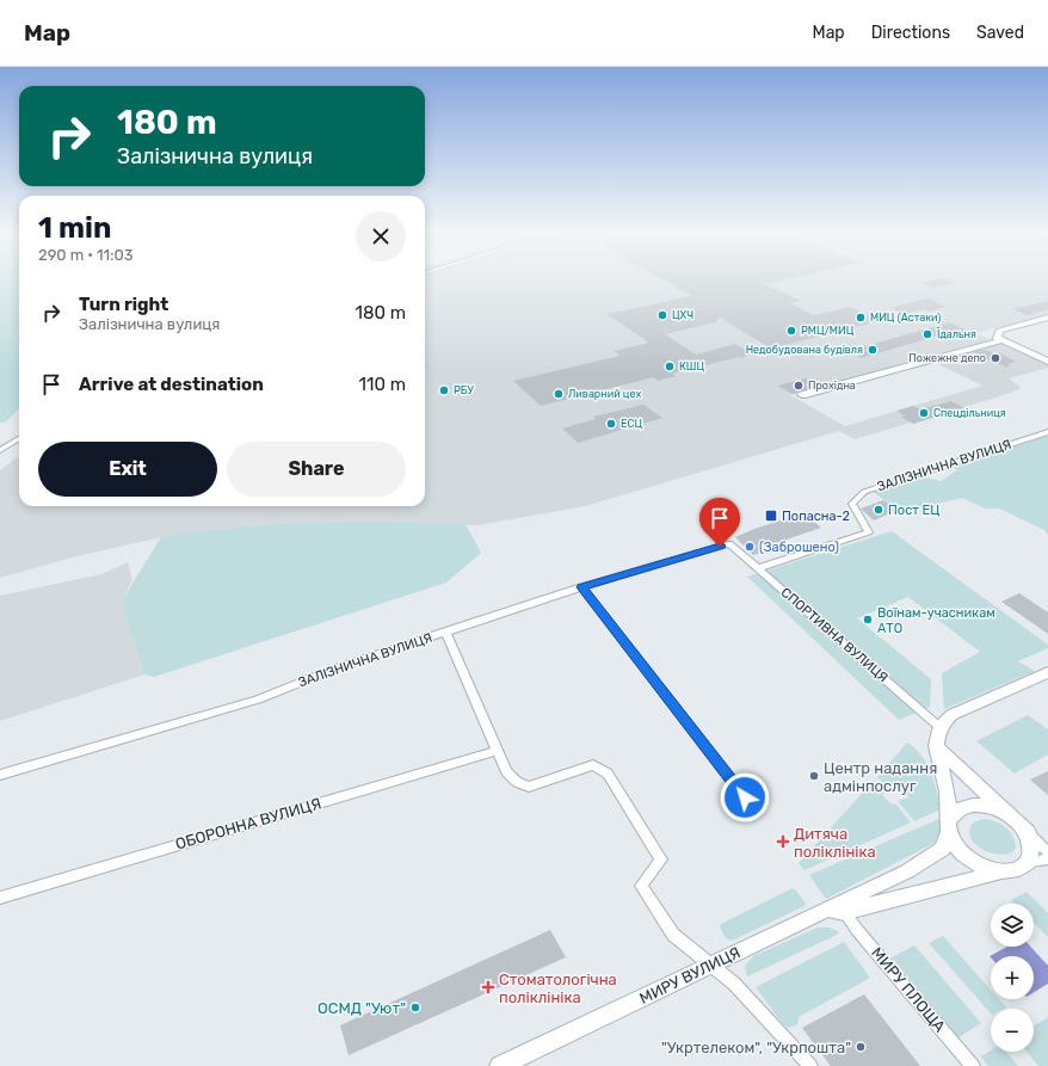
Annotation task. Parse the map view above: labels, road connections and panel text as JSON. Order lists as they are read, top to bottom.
{
  "streets": {
    "street": [
      "ЗАЛІЗНИЧНА ВУЛИЦЯ",
      "СПОРТИВНА ВУЛИЦЯ",
      "ОБОРОННА ВУЛИЦЯ",
      "МИРУ ВУЛИЦЯ",
      "МИРУ ПЛОЩА"
    ]
  },
  "crossings": [
    ["ЗАЛІЗНИЧНА ВУЛИЦЯ", "СПОРТИВНА ВУЛИЦЯ"],
    ["МИРУ ВУЛИЦЯ", "МИРУ ПЛОЩА"]
  ],
  "places": {
    "other": [
      "ЦХЧ",
      "МИЦ (Астаки)",
      "РМЦ/МИЦ",
      "Їдальня",
      "Недобудована будівля",
      "Пожежне депо",
      "КШЦ",
      "Прохідна",
      "РБУ",
      "Ливарний цех",
      "Спецдільниця",
      "ЕСЦ",
      "Пост ЕЦ",
      "(Заброшено)",
      "Воїнам-учасникам АТО",
      "Центр надання адмінпослуг",
      "ОСМД \"Уют\"",
      "\"Укртелеком\", \"Укрпошта\""
    ],
    "transit": ["Попасна-2"],
    "health": ["Дитяча поліклініка", "Стоматологічна поліклініка"]
  },
  "page": {
    "header": "Map",
    "nav": ["Map", "Directions", "Saved"],
    "turn": ["180 m", "Залізнична вулиця"],
    "heading": ["1 min", "290 m · 11:03"],
    "list": [
      {
        "name": "Turn right",
        "note": "Залізнична вулиця",
        "value": "180 m"
      },
      {
        "name": "Arrive at destination",
        "value": "110 m"
      }
    ],
    "buttons": ["Exit", "Share"],
    "map_buttons": ["+", "−"]
  }
}
